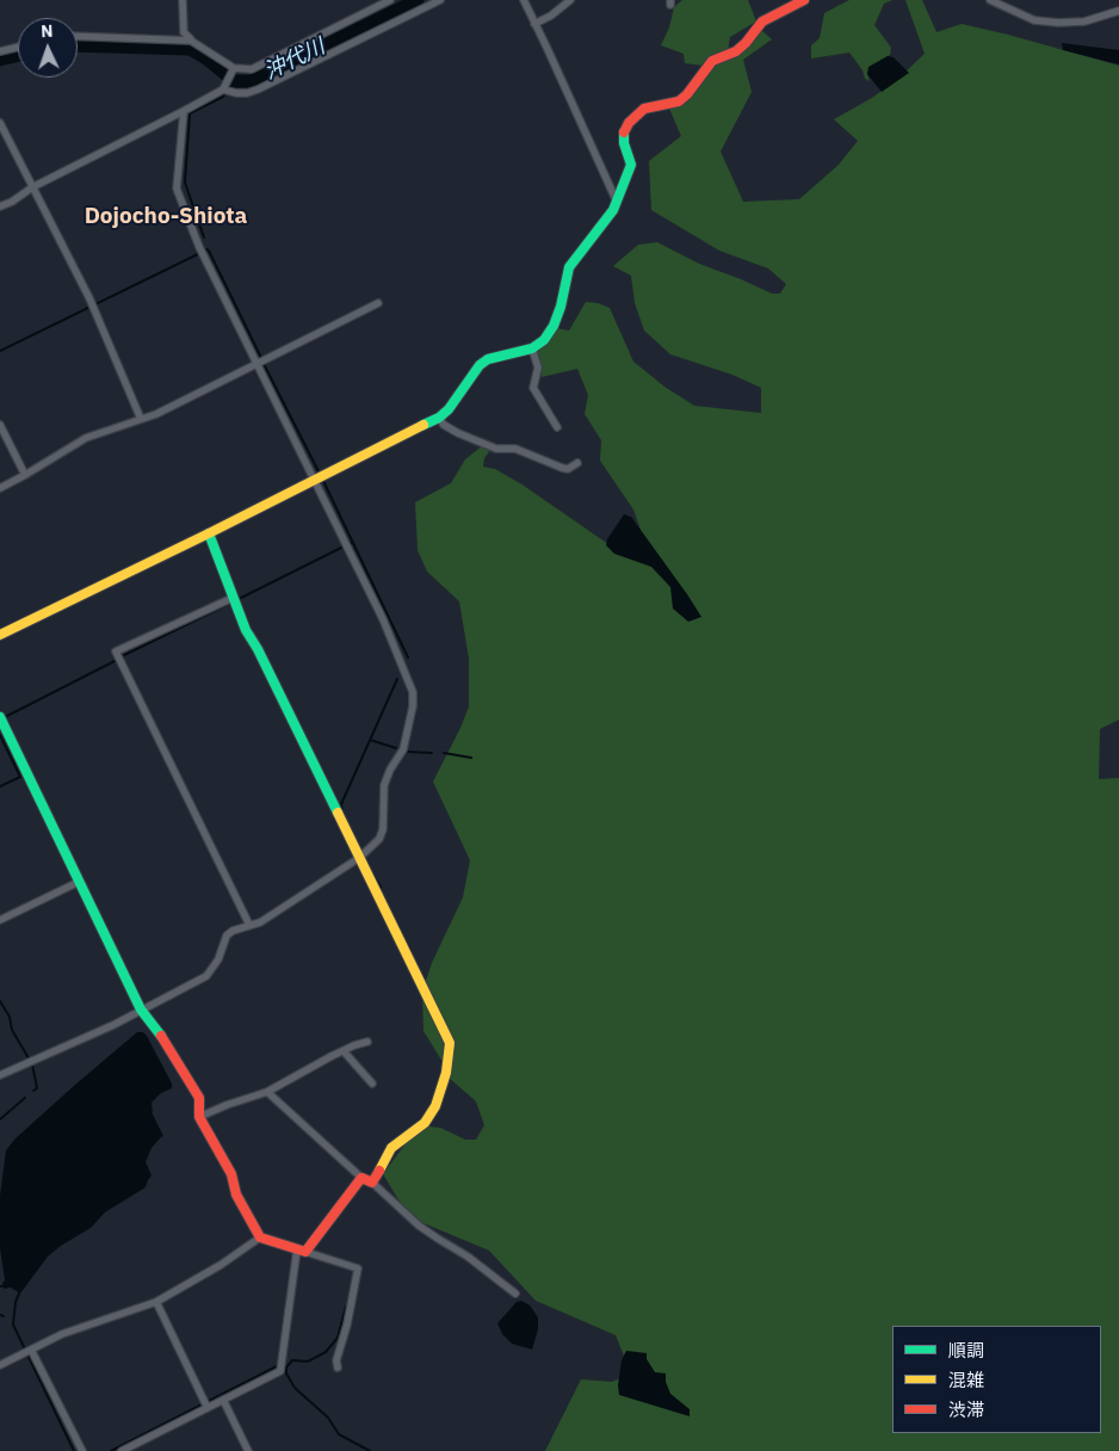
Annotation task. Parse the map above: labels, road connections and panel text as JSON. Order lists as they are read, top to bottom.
{
  "districts": ["Dojocho-Shiota"],
  "water": ["沖代川"],
  "legend": ["順調", "混雑", "渋滞"],
  "north": "top"
}
